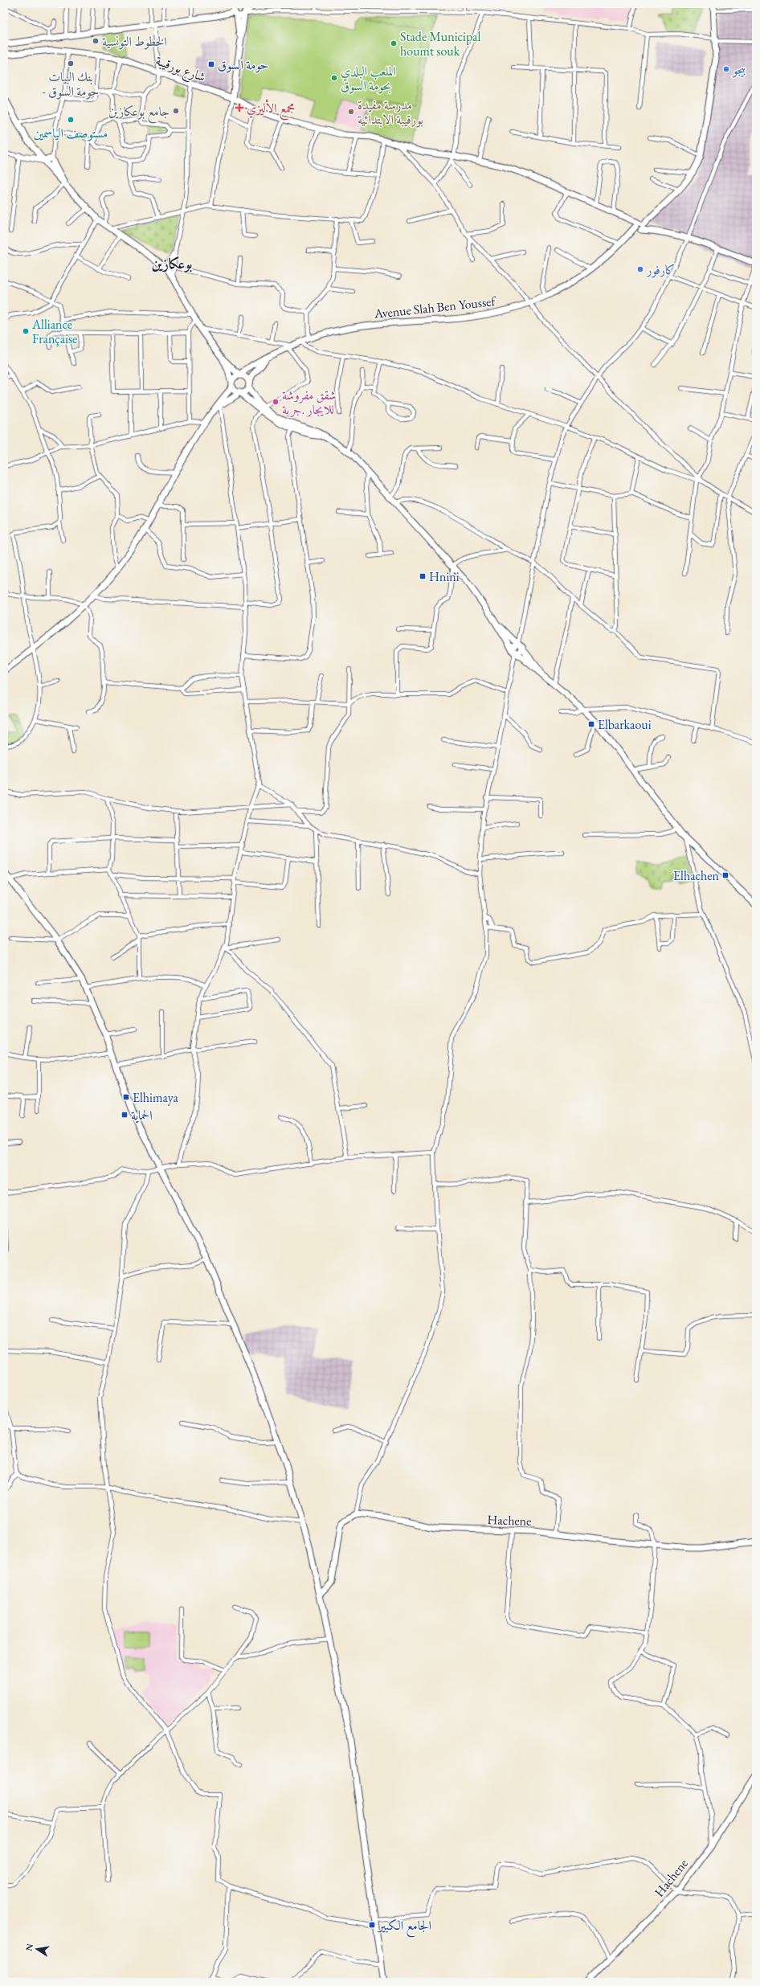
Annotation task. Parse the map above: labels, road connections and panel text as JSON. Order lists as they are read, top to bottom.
{
  "streets": {
    "main road": ["شارع بورقيبة", "Avenue Slah Ben Youssef", "Hachene"]
  },
  "crossings": [
    ["شارع بورقيبة", "Avenue Slah Ben Youssef"]
  ],
  "districts": ["بوعكازين"],
  "places": {
    "other": [
      "الخطوط التونسية",
      "Stade Municipal houmt souk",
      "بنك البيات - حومة السوق",
      "بيجو",
      "الملعب البلدي بحومة السوق",
      "جامع بوعكازين",
      "مدرسة مفيدة بورقيبة الابتدائية",
      "مستوصف الياسمين",
      "كارفور",
      "Alliance Française",
      "شقق مفروشة للايجار .جربة"
    ],
    "transit": [
      "حومة السوق",
      "Hnini",
      "Elbarkaoui",
      "Elhachen",
      "Elhimaya",
      "الحماية",
      "الجامع الكبير"
    ],
    "health": ["مجمع الأليزي"]
  },
  "north": "left"
}
